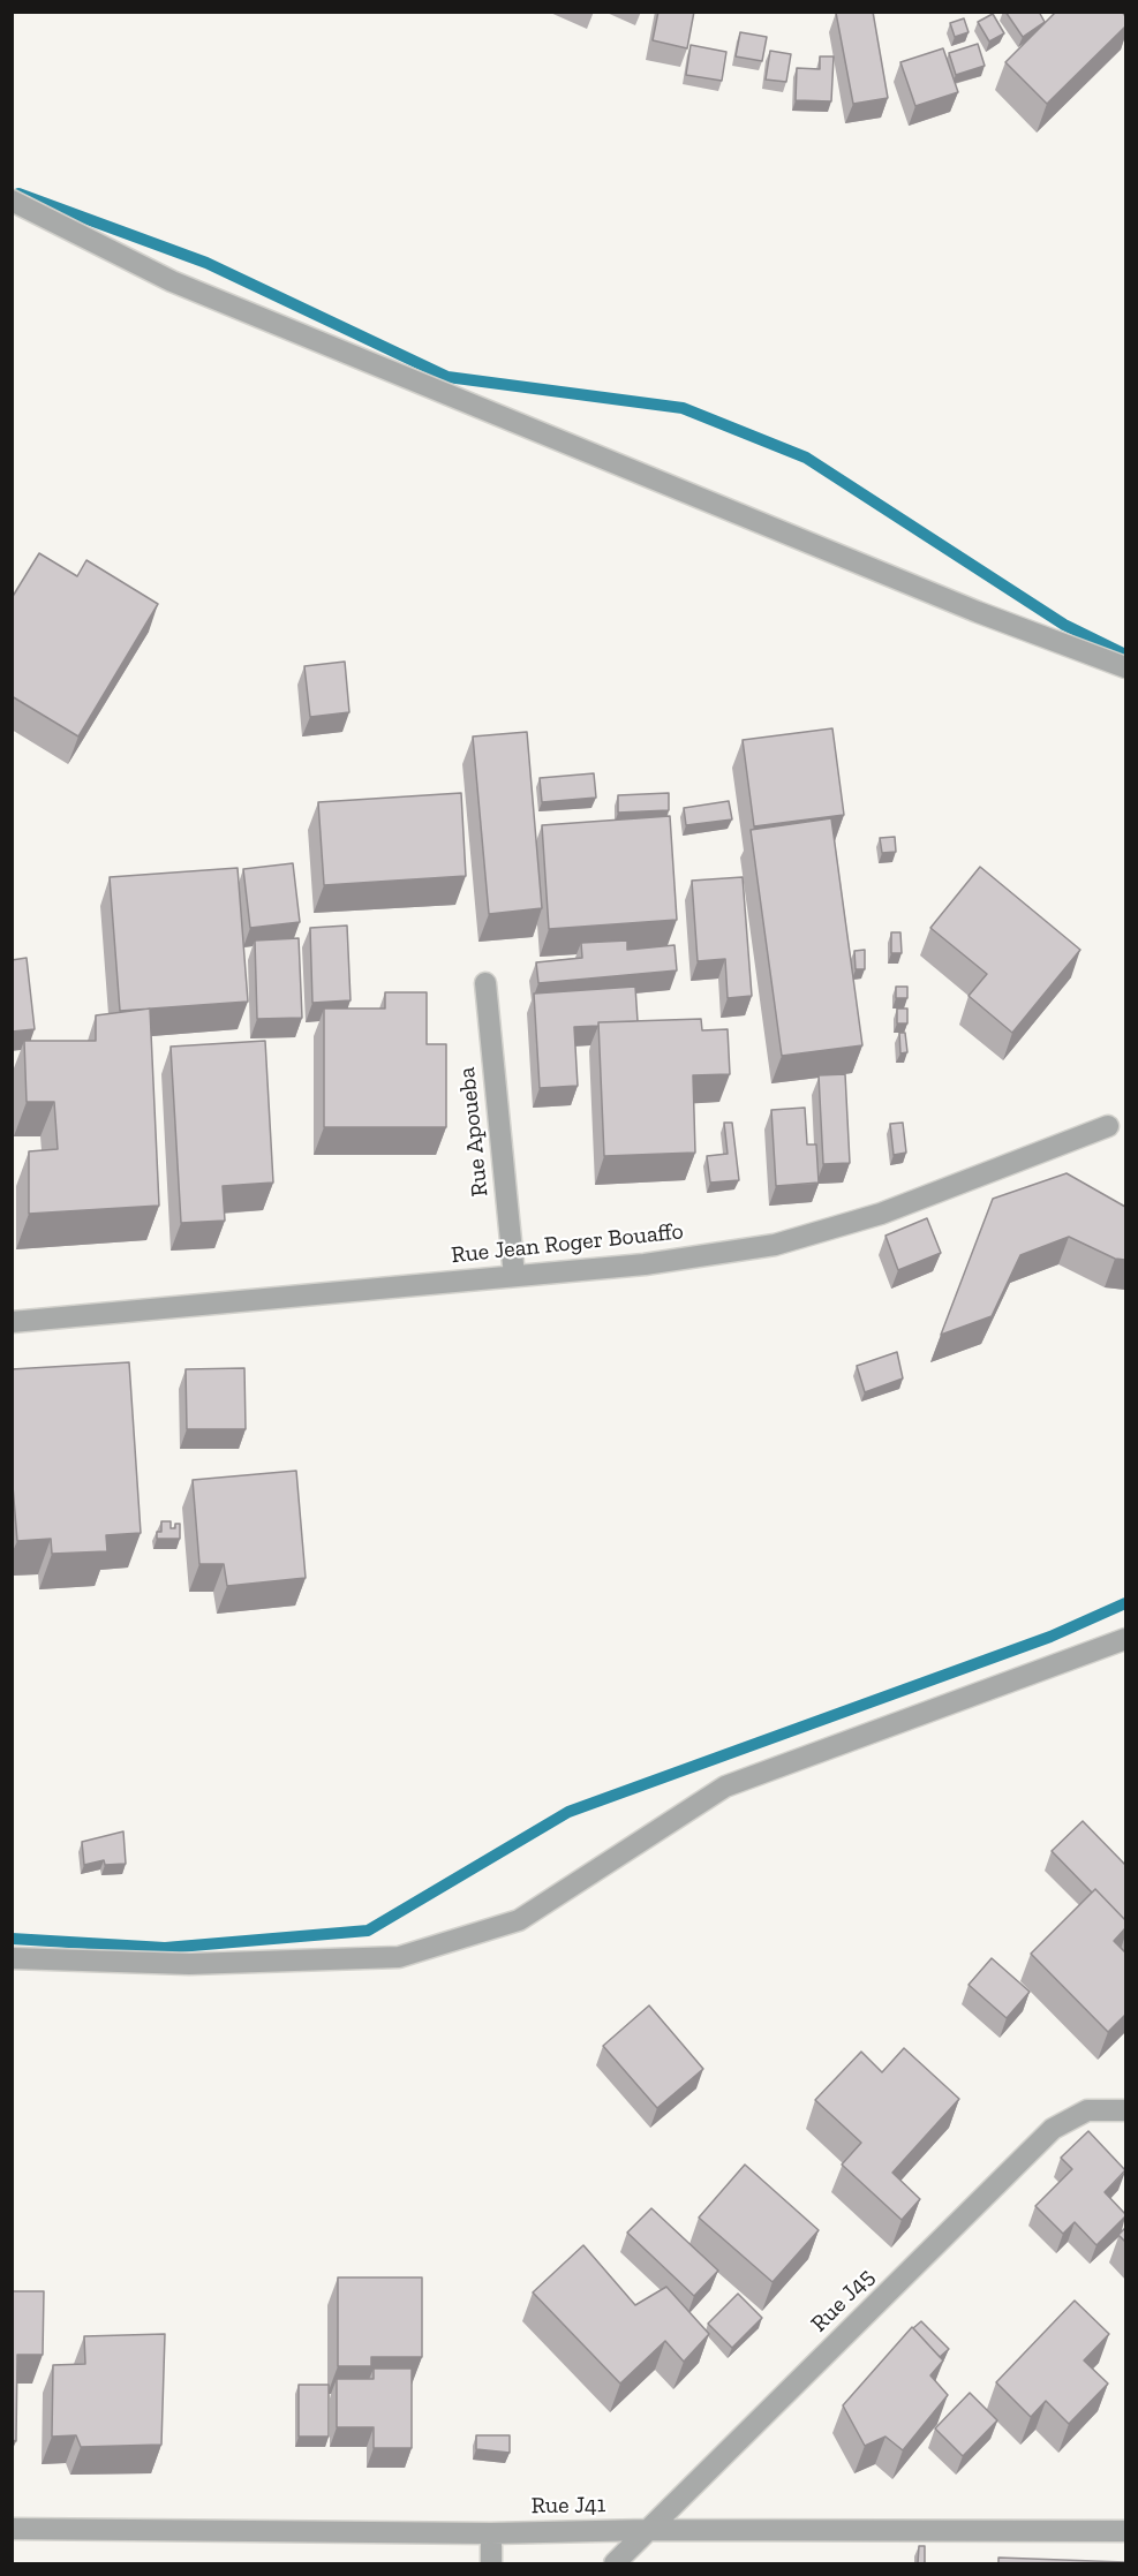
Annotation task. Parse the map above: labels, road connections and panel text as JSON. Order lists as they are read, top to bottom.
{
  "streets": {
    "street": [
      "Rue Apoueba",
      "Rue Jean Roger Bouaffo",
      "Rue J45",
      "Rue J41"
    ]
  },
  "crossings": [
    ["Rue Apoueba", "Rue Jean Roger Bouaffo"],
    ["Rue J45", "Rue J41"]
  ]
}
